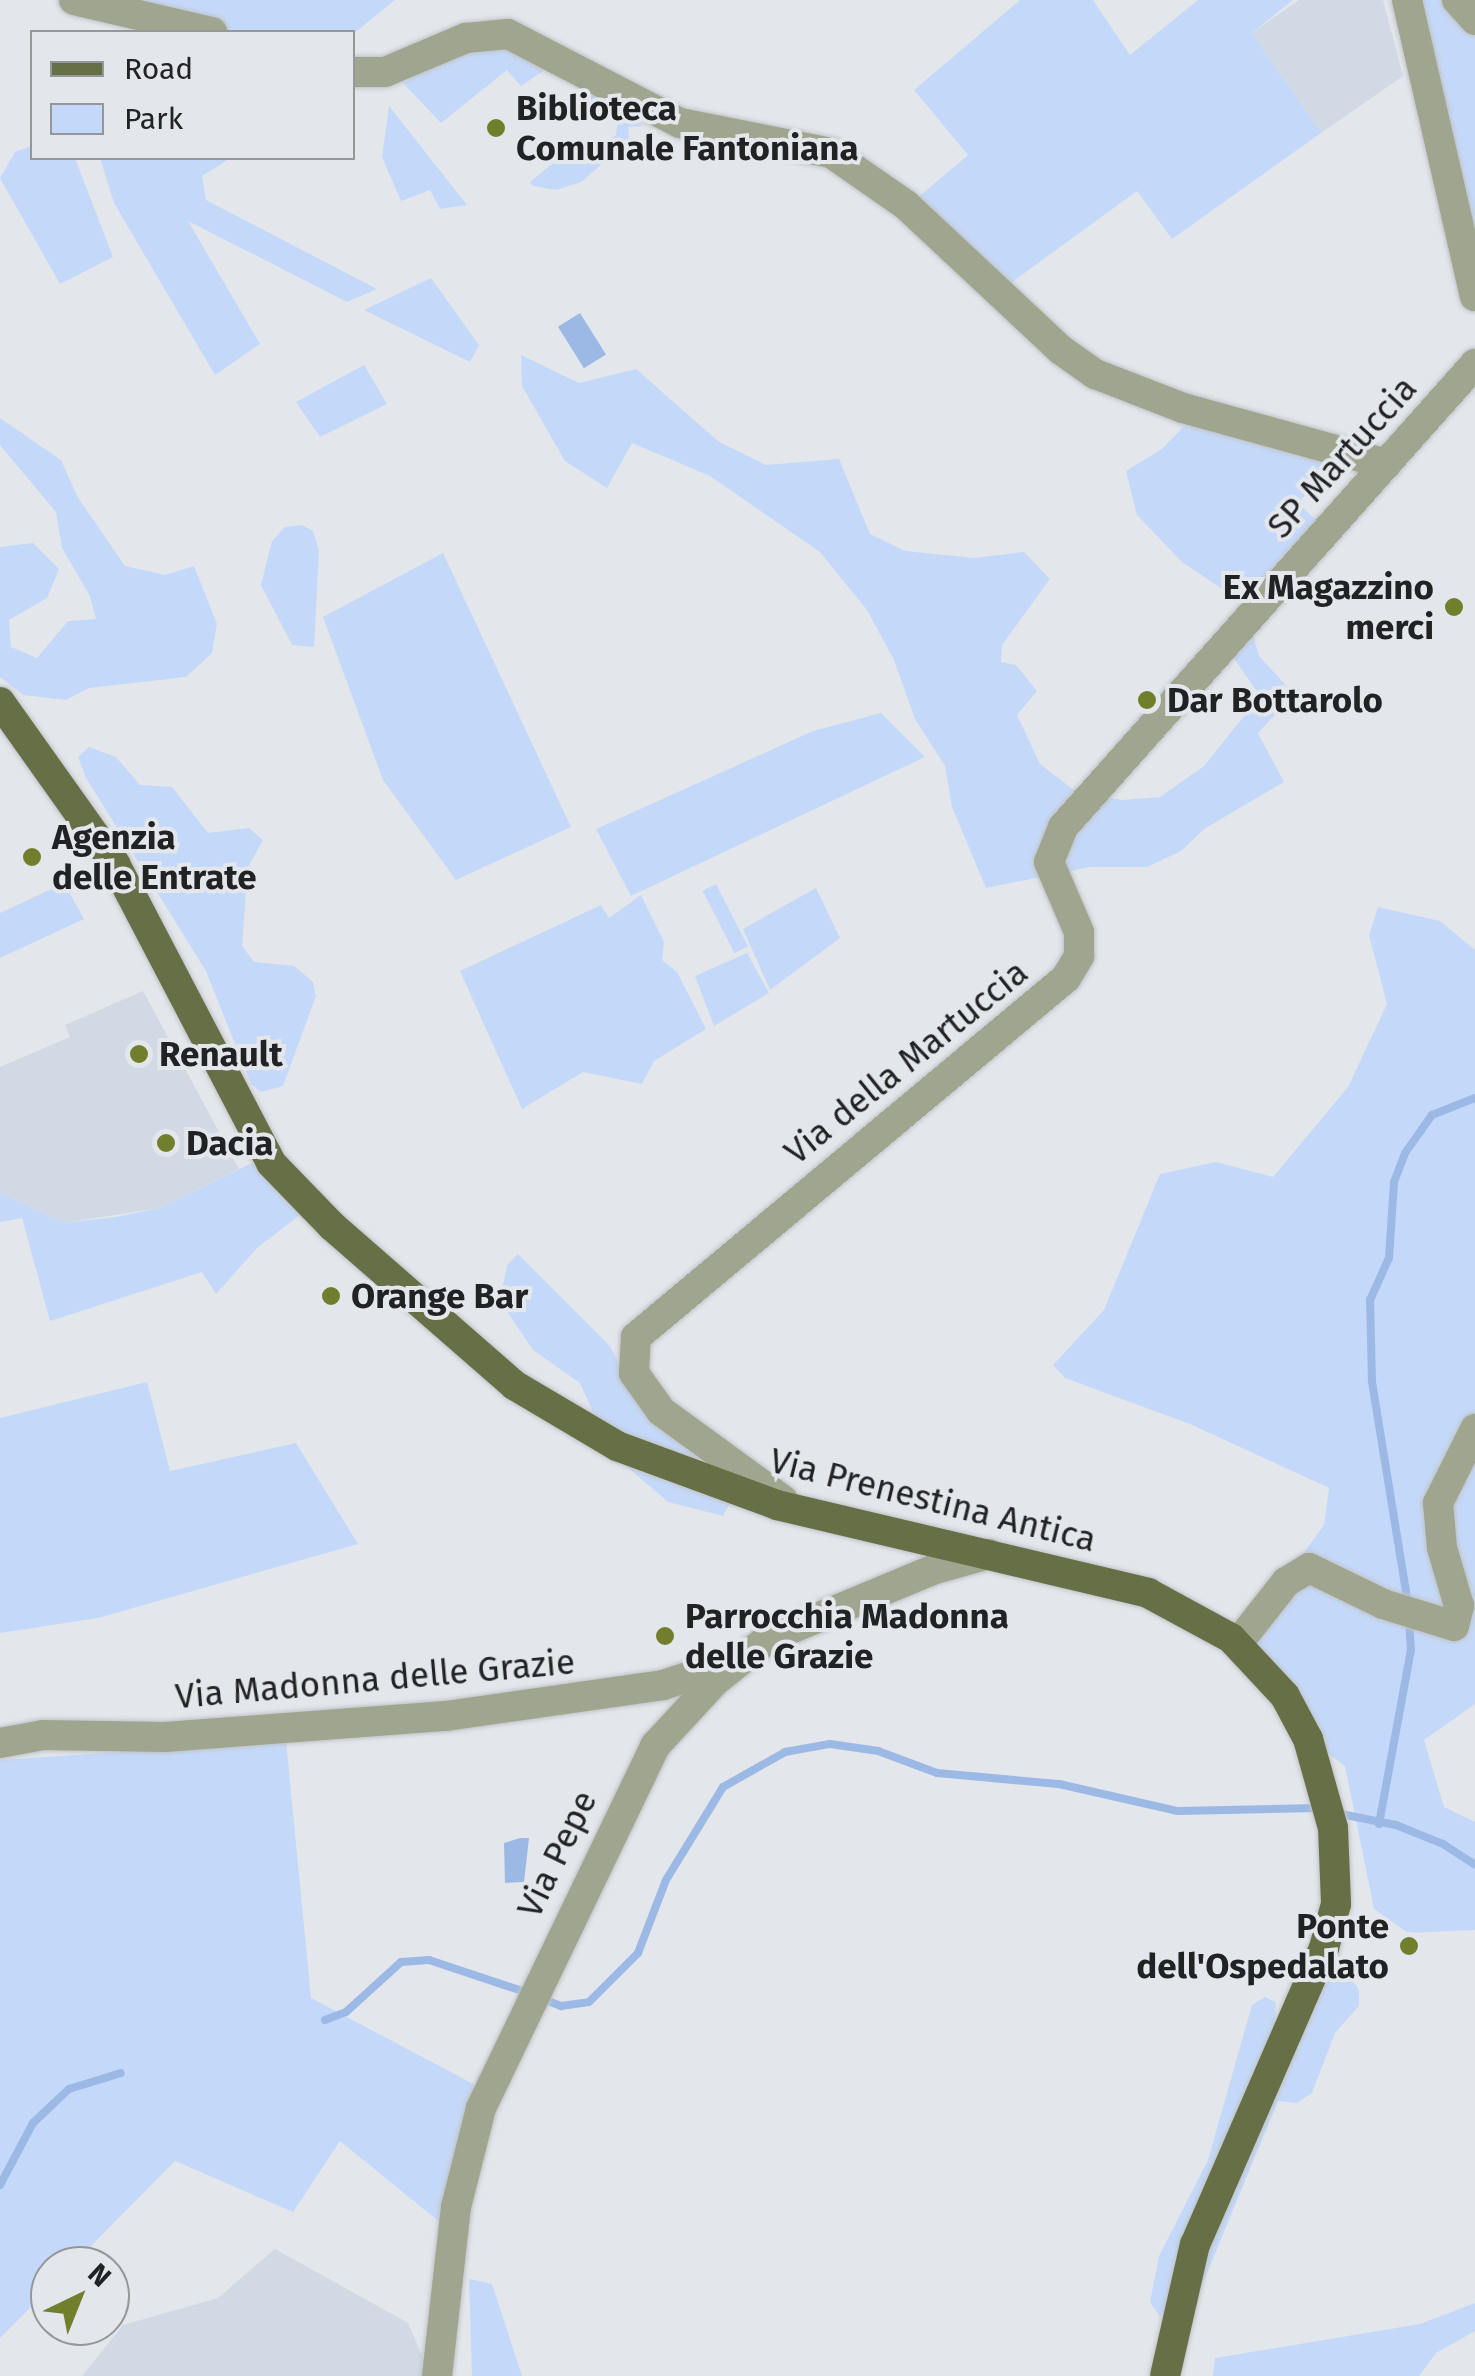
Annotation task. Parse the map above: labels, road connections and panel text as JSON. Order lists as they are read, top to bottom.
{
  "streets": {
    "main road": ["Via Prenestina Antica"],
    "street": [
      "SP Martuccia",
      "Via della Martuccia",
      "Via Madonna delle Grazie",
      "Via Pepe"
    ]
  },
  "crossings": [
    ["SP Martuccia", "Via della Martuccia"],
    ["Via della Martuccia", "Via Prenestina Antica"],
    ["Via Prenestina Antica", "Via Pepe"],
    ["Via Madonna delle Grazie", "Via Pepe"]
  ],
  "places": [
    "Biblioteca Comunale Fantoniana",
    "Ex Magazzino merci",
    "Dar Bottarolo",
    "Agenzia delle Entrate",
    "Renault",
    "Dacia",
    "Orange Bar",
    "Parrocchia Madonna delle Grazie",
    "Ponte dell'Ospedalato"
  ],
  "legend": ["Road", "Park"],
  "north": "top right"
}
